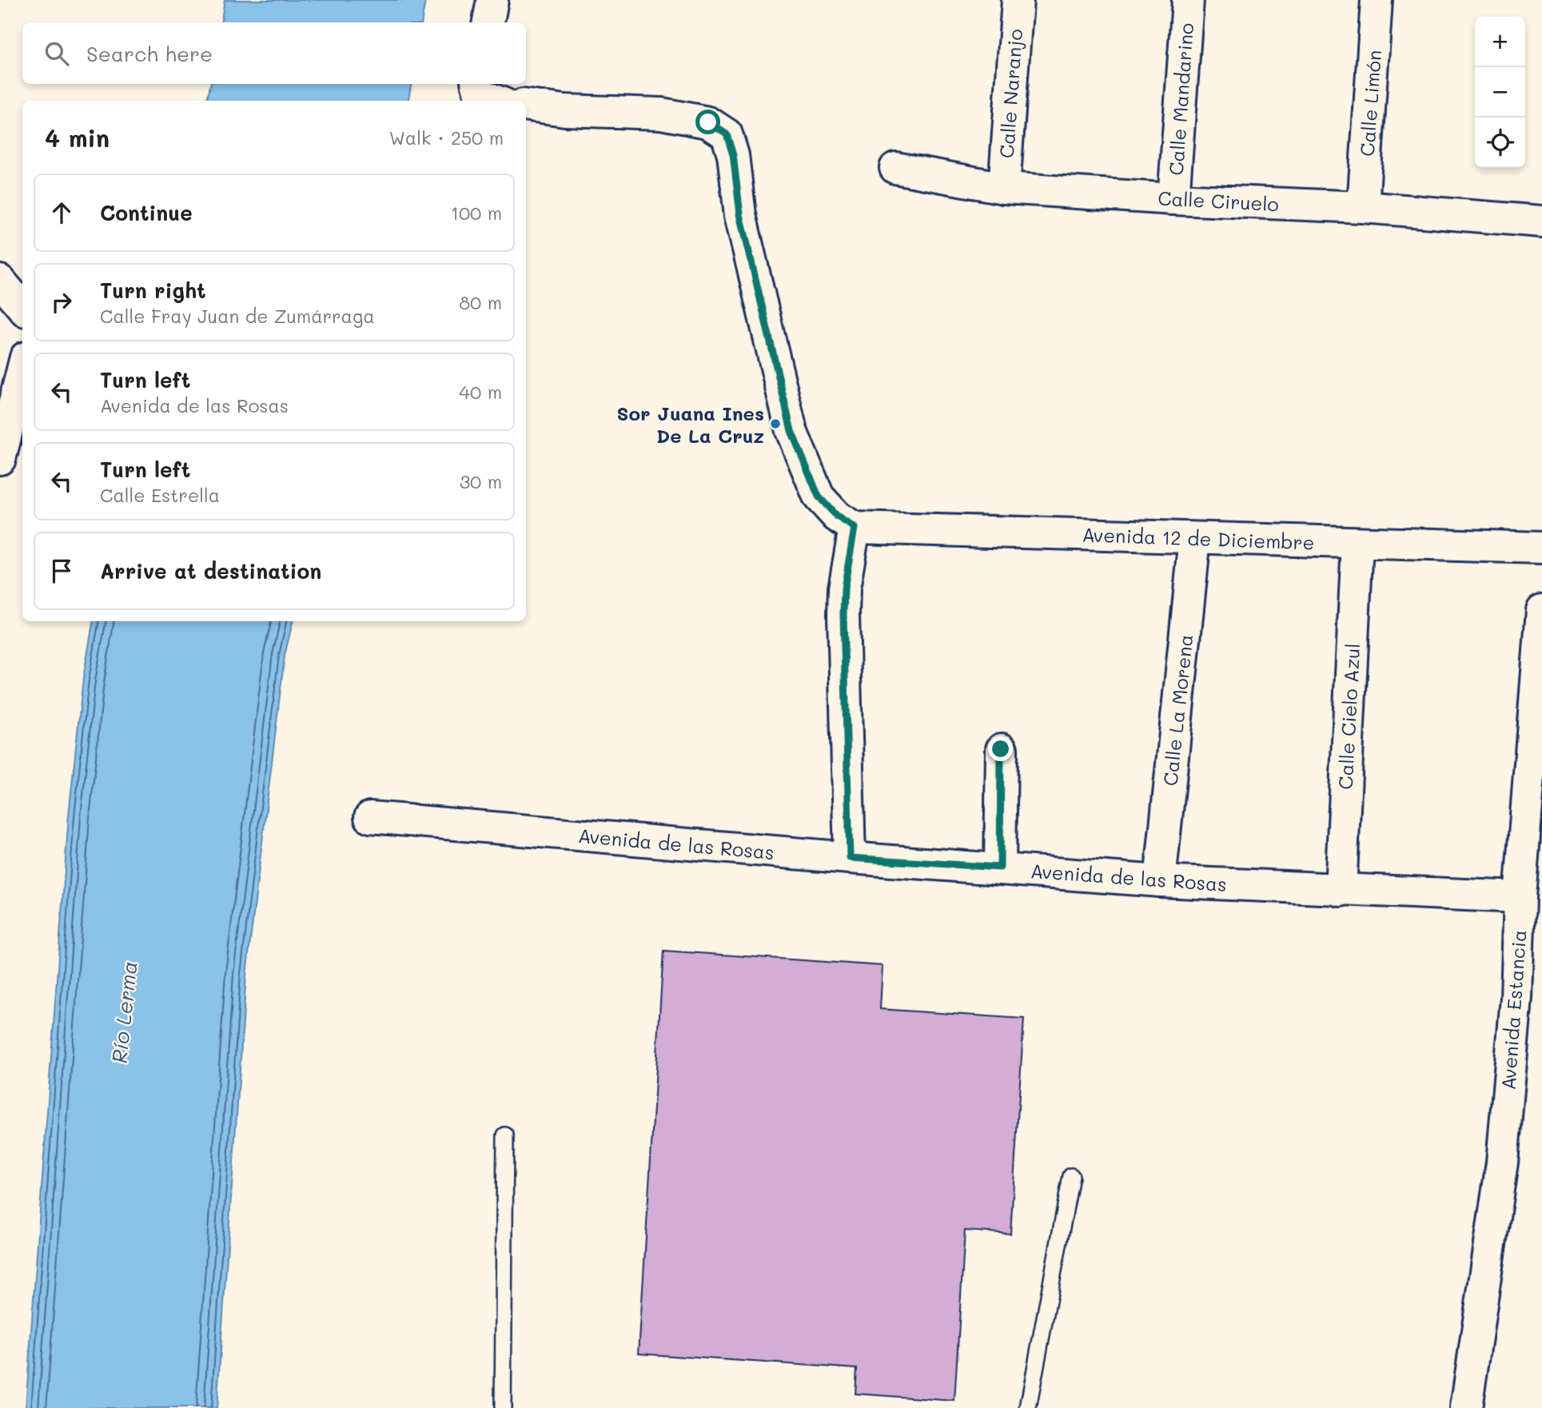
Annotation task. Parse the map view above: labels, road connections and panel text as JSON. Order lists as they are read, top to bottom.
{
  "streets": {
    "street": [
      "Calle Naranjo",
      "Calle Mandarino",
      "Calle Limón",
      "Calle Ciruelo",
      "Avenida 12 de Diciembre",
      "Calle La Morena",
      "Calle Cielo Azul",
      "Avenida de las Rosas",
      "Avenida Estancia"
    ]
  },
  "crossings": [
    ["Calle Naranjo", "Calle Ciruelo"],
    ["Calle Mandarino", "Calle Ciruelo"],
    ["Calle Limón", "Calle Ciruelo"],
    ["Avenida 12 de Diciembre", "Calle La Morena"],
    ["Avenida 12 de Diciembre", "Calle Cielo Azul"],
    ["Calle La Morena", "Avenida de las Rosas"],
    ["Calle Cielo Azul", "Avenida de las Rosas"],
    ["Avenida de las Rosas", "Avenida Estancia"]
  ],
  "water": ["Río Lerma"],
  "places": ["Sor Juana Ines De La Cruz"],
  "page": {
    "map_buttons": ["+", "−"],
    "search": "Search here",
    "heading": ["4 min", "Walk · 250 m"],
    "list": [
      ["Continue", "100 m"],
      ["Turn right", "Calle Fray Juan de Zumárraga", "80 m"],
      ["Turn left", "Avenida de las Rosas", "40 m"],
      ["Turn left", "Calle Estrella", "30 m"],
      "Arrive at destination"
    ]
  }
}
